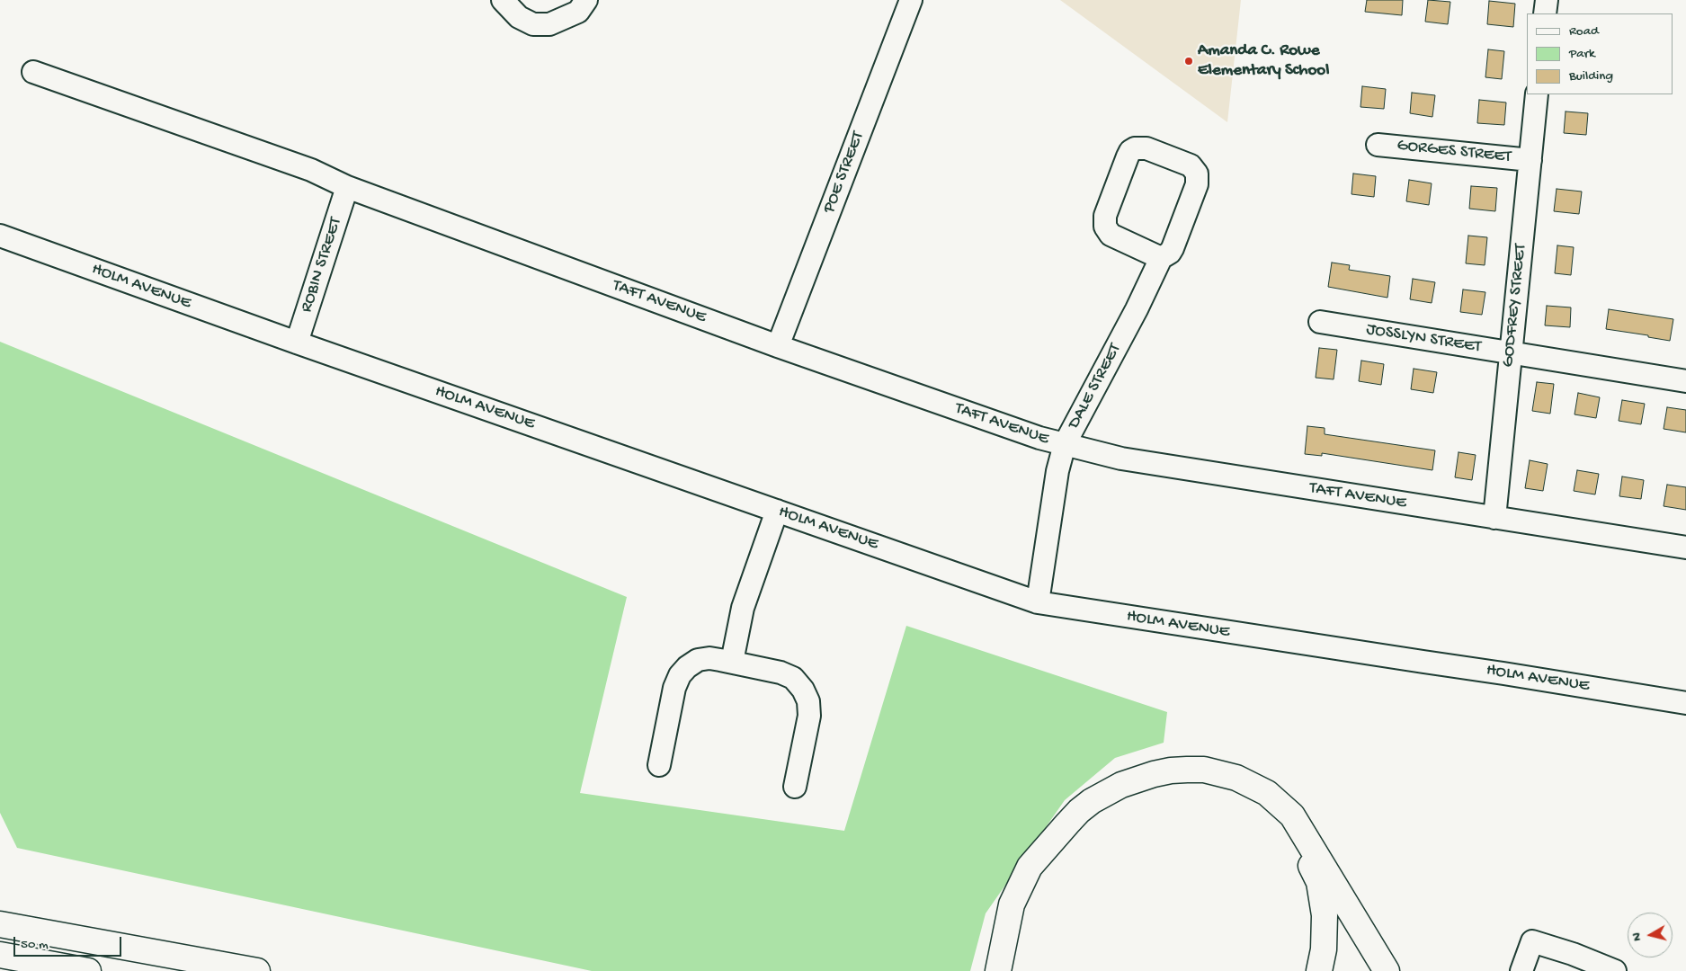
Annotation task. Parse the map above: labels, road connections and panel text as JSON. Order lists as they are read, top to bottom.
{
  "streets": {
    "street": [
      "GORGES STREET",
      "POE STREET",
      "ROBIN STREET",
      "HOLM AVENUE",
      "TAFT AVENUE",
      "GODFREY STREET",
      "JOSSLYN STREET",
      "DALE STREET"
    ]
  },
  "crossings": [
    ["GORGES STREET", "GODFREY STREET"],
    ["POE STREET", "TAFT AVENUE"],
    ["ROBIN STREET", "HOLM AVENUE"],
    ["ROBIN STREET", "TAFT AVENUE"],
    ["HOLM AVENUE", "DALE STREET"],
    ["TAFT AVENUE", "GODFREY STREET"],
    ["TAFT AVENUE", "DALE STREET"],
    ["GODFREY STREET", "JOSSLYN STREET"]
  ],
  "places": ["Amanda C. Rowe Elementary School"],
  "legend": ["Road", "Park", "Building"],
  "scale_bar": "50 m",
  "north": "left"
}
